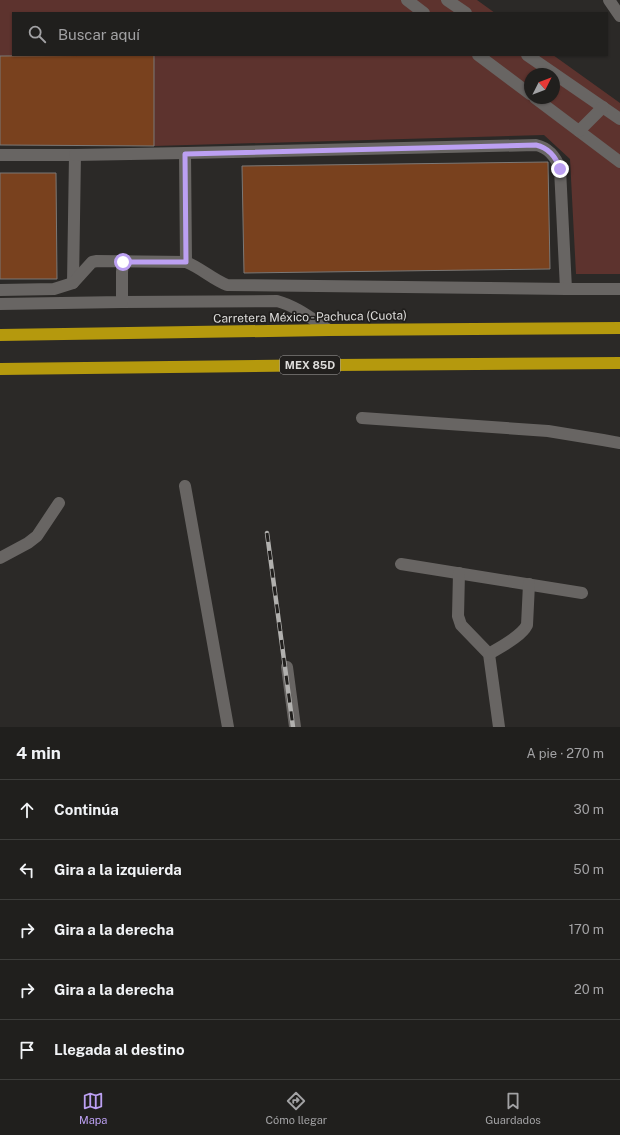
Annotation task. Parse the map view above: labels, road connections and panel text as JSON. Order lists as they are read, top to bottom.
{
  "streets": {
    "highway": ["Carretera México - Pachuca (Cuota)", "MEX 85D"]
  },
  "north": "top right",
  "page": {
    "search": "Buscar aquí",
    "heading": ["4 min", "A pie · 270 m"],
    "list": [
      ["Continúa", "30 m"],
      ["Gira a la izquierda", "50 m"],
      ["Gira a la derecha", "170 m"],
      ["Gira a la derecha", "20 m"],
      "Llegada al destino"
    ],
    "nav": ["Mapa", "Cómo llegar", "Guardados"]
  }
}
